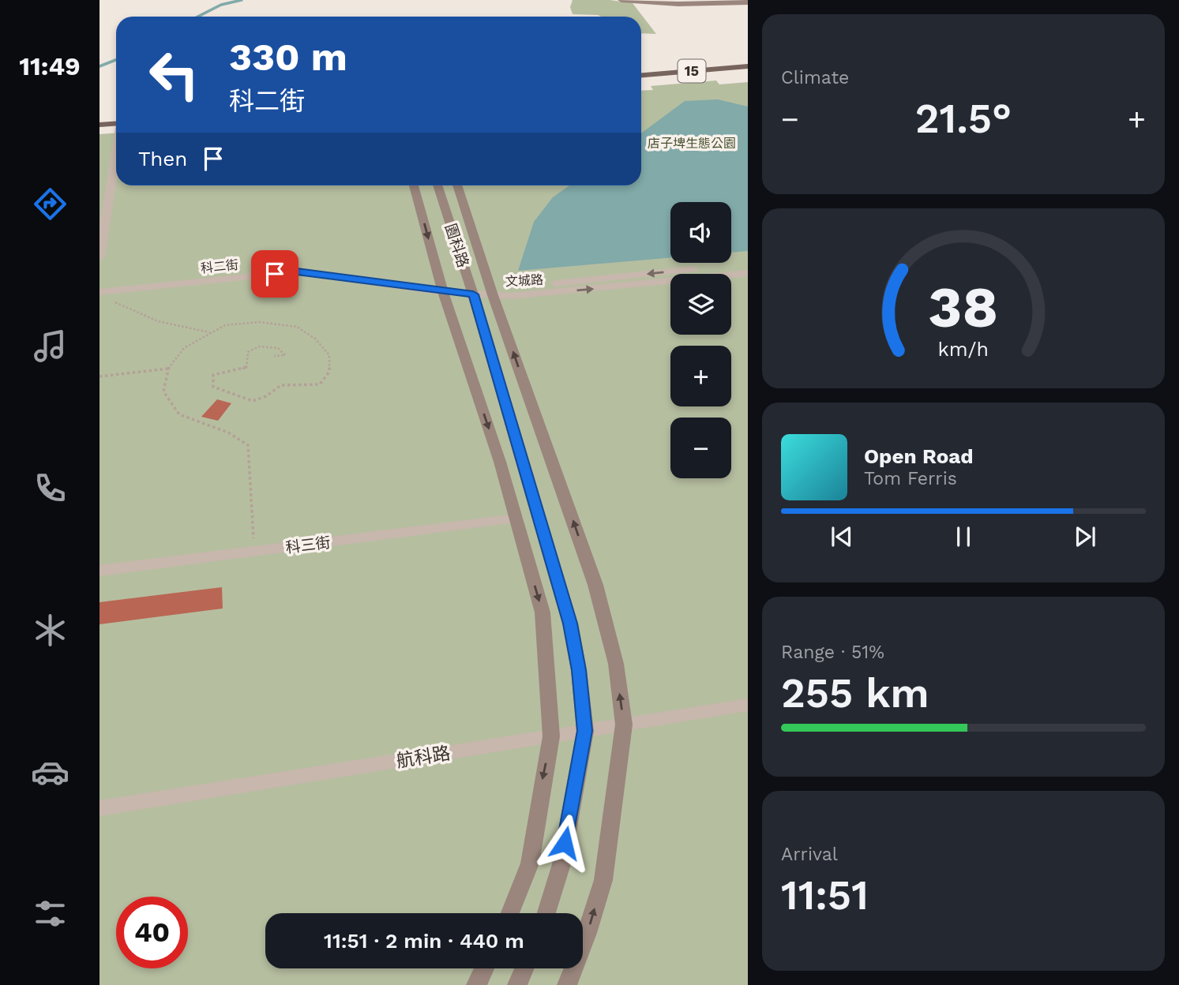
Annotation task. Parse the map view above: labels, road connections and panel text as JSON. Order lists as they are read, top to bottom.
{
  "streets": {
    "main road": ["15"],
    "street": [
      "園科路",
      "科二街",
      "文城路",
      "科三街",
      "航科路"
    ]
  },
  "crossings": [
    ["園科路", "科二街"],
    ["園科路", "航科路"],
    ["科二街", "文城路"]
  ],
  "parks": ["店子埤生態公園"],
  "page": {
    "tabs": "11:49",
    "tile": [
      "Climate",
      ["Range · 51%", "255 km"],
      ["Arrival", "11:51"]
    ],
    "turn": ["330 m", "科二街"],
    "heat": ["−", "21.5°", "+"],
    "then": "Then",
    "map_buttons": ["+", "−"],
    "song": ["Open Road", "Tom Ferris"],
    "limit": "40",
    "trip": "11:51 · 2 min · 440 m",
    "gauge": ["38", "km/h"]
  }
}
